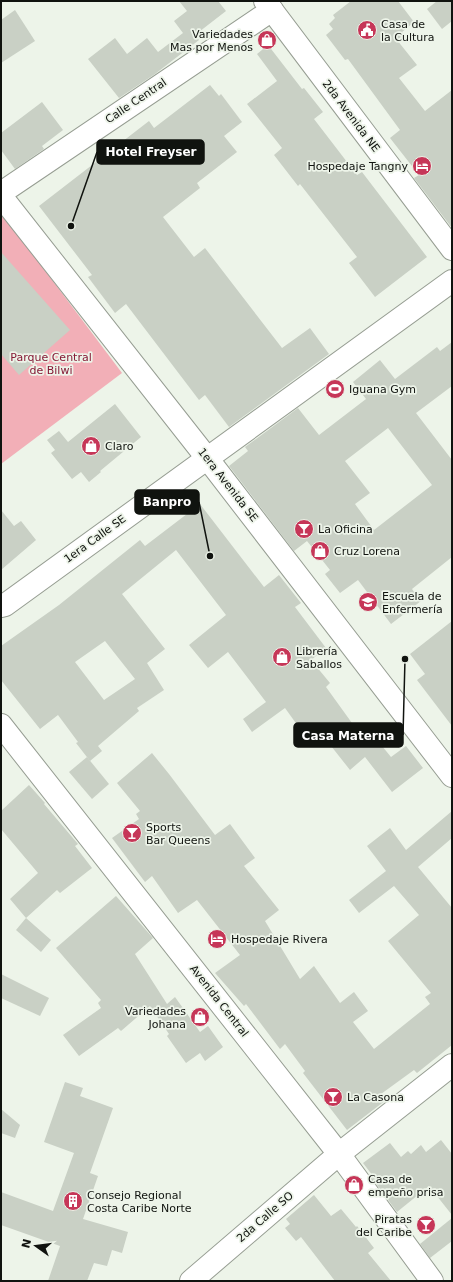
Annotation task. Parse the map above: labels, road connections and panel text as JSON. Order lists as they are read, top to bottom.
{
  "streets": {
    "street": [
      "Calle Central",
      "2da Avenida NE",
      "1era Avenida SE",
      "1era Calle SE",
      "Avenida Central",
      "2da Calle SO"
    ]
  },
  "crossings": [
    ["Calle Central", "2da Avenida NE"],
    ["1era Avenida SE", "1era Calle SE"],
    ["Avenida Central", "2da Calle SO"]
  ],
  "parks": ["Parque Central de Bilwi"],
  "places": {
    "public building": ["Casa de la Cultura"],
    "shop": [
      "Variedades Mas por Menos",
      "Claro",
      "Cruz Lorena",
      "Librería Saballos",
      "Variedades Johana",
      "Casa de empeño prisa"
    ],
    "hotel": ["Hospedaje Tangny", "Hospedaje Rivera"],
    "other": ["Hotel Freyser", "Banpro", "Casa Materna"],
    "sports": ["Iguana Gym"],
    "bar": [
      "La Oficina",
      "Sports Bar Queens",
      "La Casona",
      "Piratas del Caribe"
    ],
    "school or university": ["Escuela de Enfermería"],
    "building": ["Consejo Regional Costa Caribe Norte"]
  },
  "north": "left"
}
